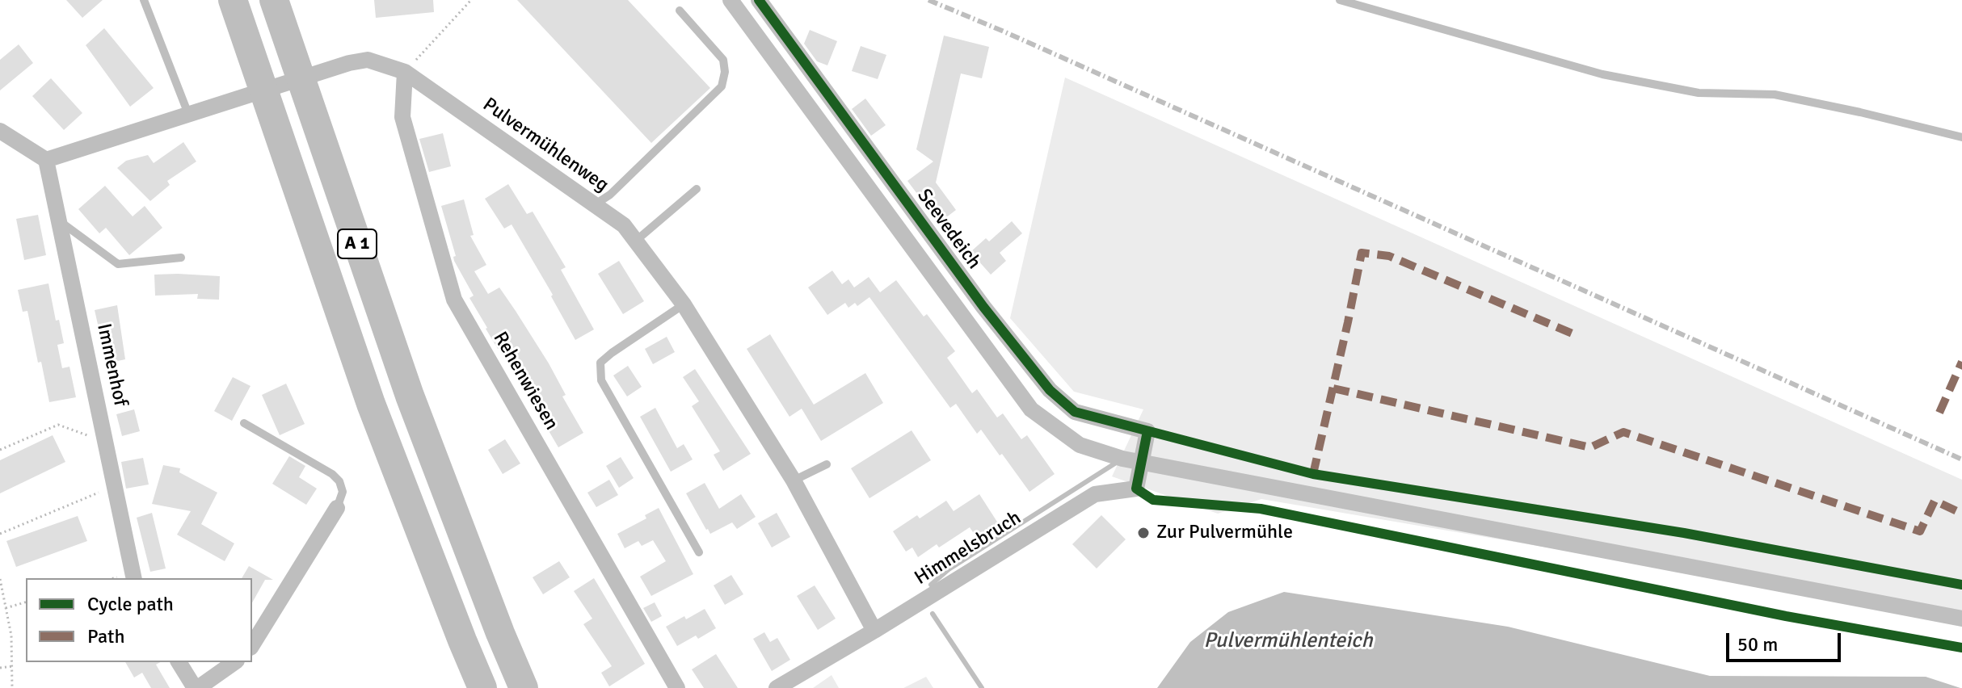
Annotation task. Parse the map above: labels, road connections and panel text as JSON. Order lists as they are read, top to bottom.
{
  "streets": {
    "highway": ["A 1"],
    "street": [
      "Pulvermühlenweg",
      "Seevedeich",
      "Immenhof",
      "Rehenwiesen",
      "Himmelsbruch"
    ]
  },
  "crossings": [
    ["Pulvermühlenweg", "Immenhof"],
    ["Pulvermühlenweg", "Rehenwiesen"],
    ["Pulvermühlenweg", "Himmelsbruch"],
    ["Seevedeich", "Himmelsbruch"]
  ],
  "water": ["Pulvermühlenteich"],
  "places": ["Zur Pulvermühle"],
  "legend": ["Cycle path", "Path"],
  "scale_bar": "50 m"
}
